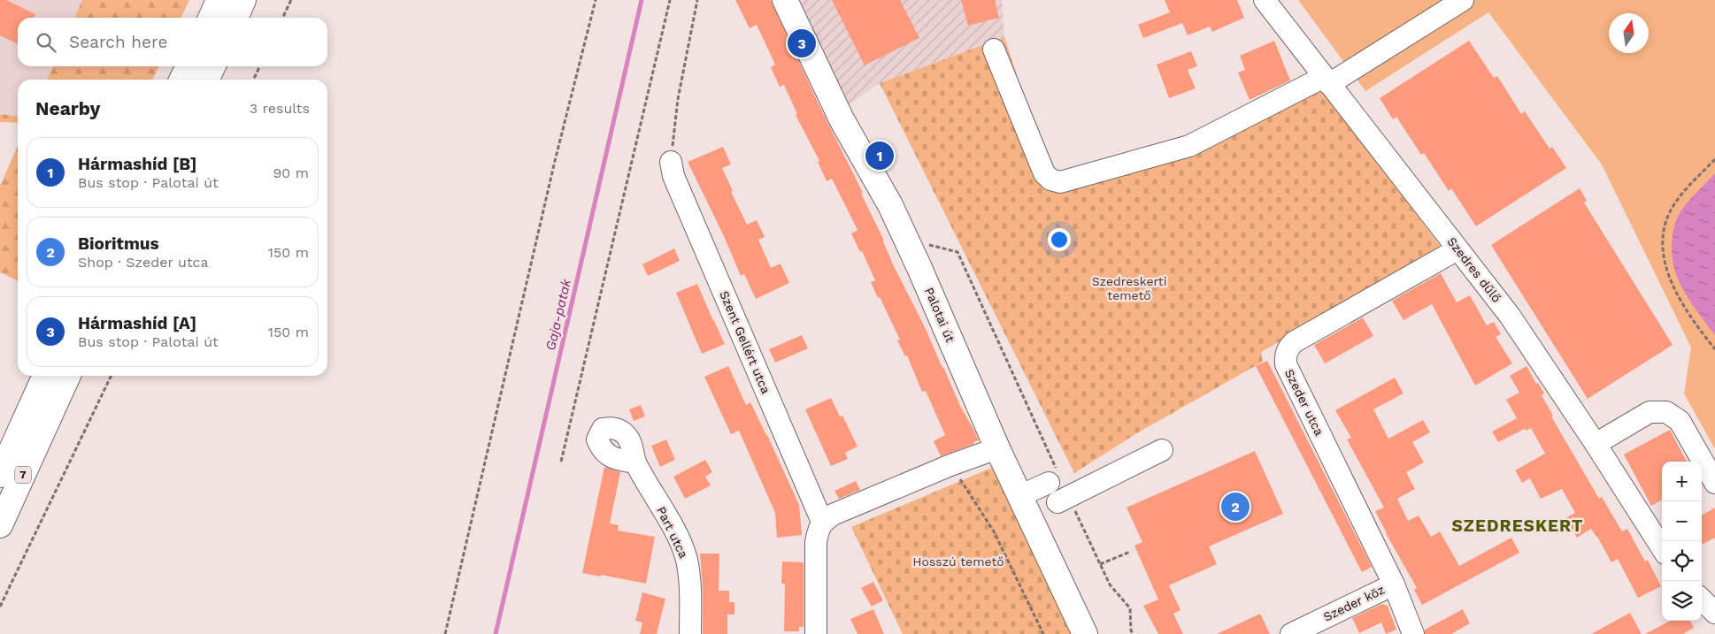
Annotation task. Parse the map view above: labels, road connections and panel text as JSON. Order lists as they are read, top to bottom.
{
  "streets": {
    "main road": ["Palotai út", "7"],
    "street": [
      "Szedres dűlő",
      "Szent Gellért utca",
      "Szeder utca",
      "Part utca",
      "Szeder köz"
    ]
  },
  "crossings": [
    ["Szedres dűlő", "Szeder utca"],
    ["Szeder utca", "Szeder köz"]
  ],
  "districts": ["SZEDRESKERT"],
  "water": ["Gaja-patak"],
  "parks": ["Szedreskerti temető", "Hosszú temető"],
  "north": "top",
  "page": {
    "search": "Search here",
    "pins": ["3", "1", "2"],
    "heading": ["Nearby", "3 results"],
    "list": [
      {
        "mark": "1",
        "name": "Hármashíd [B]",
        "note": "Bus stop · Palotai út",
        "value": "90 m"
      },
      {
        "mark": "2",
        "name": "Bioritmus",
        "note": "Shop · Szeder utca",
        "value": "150 m"
      },
      {
        "mark": "3",
        "name": "Hármashíd [A]",
        "note": "Bus stop · Palotai út",
        "value": "150 m"
      }
    ],
    "map_buttons": ["+", "−"]
  }
}
